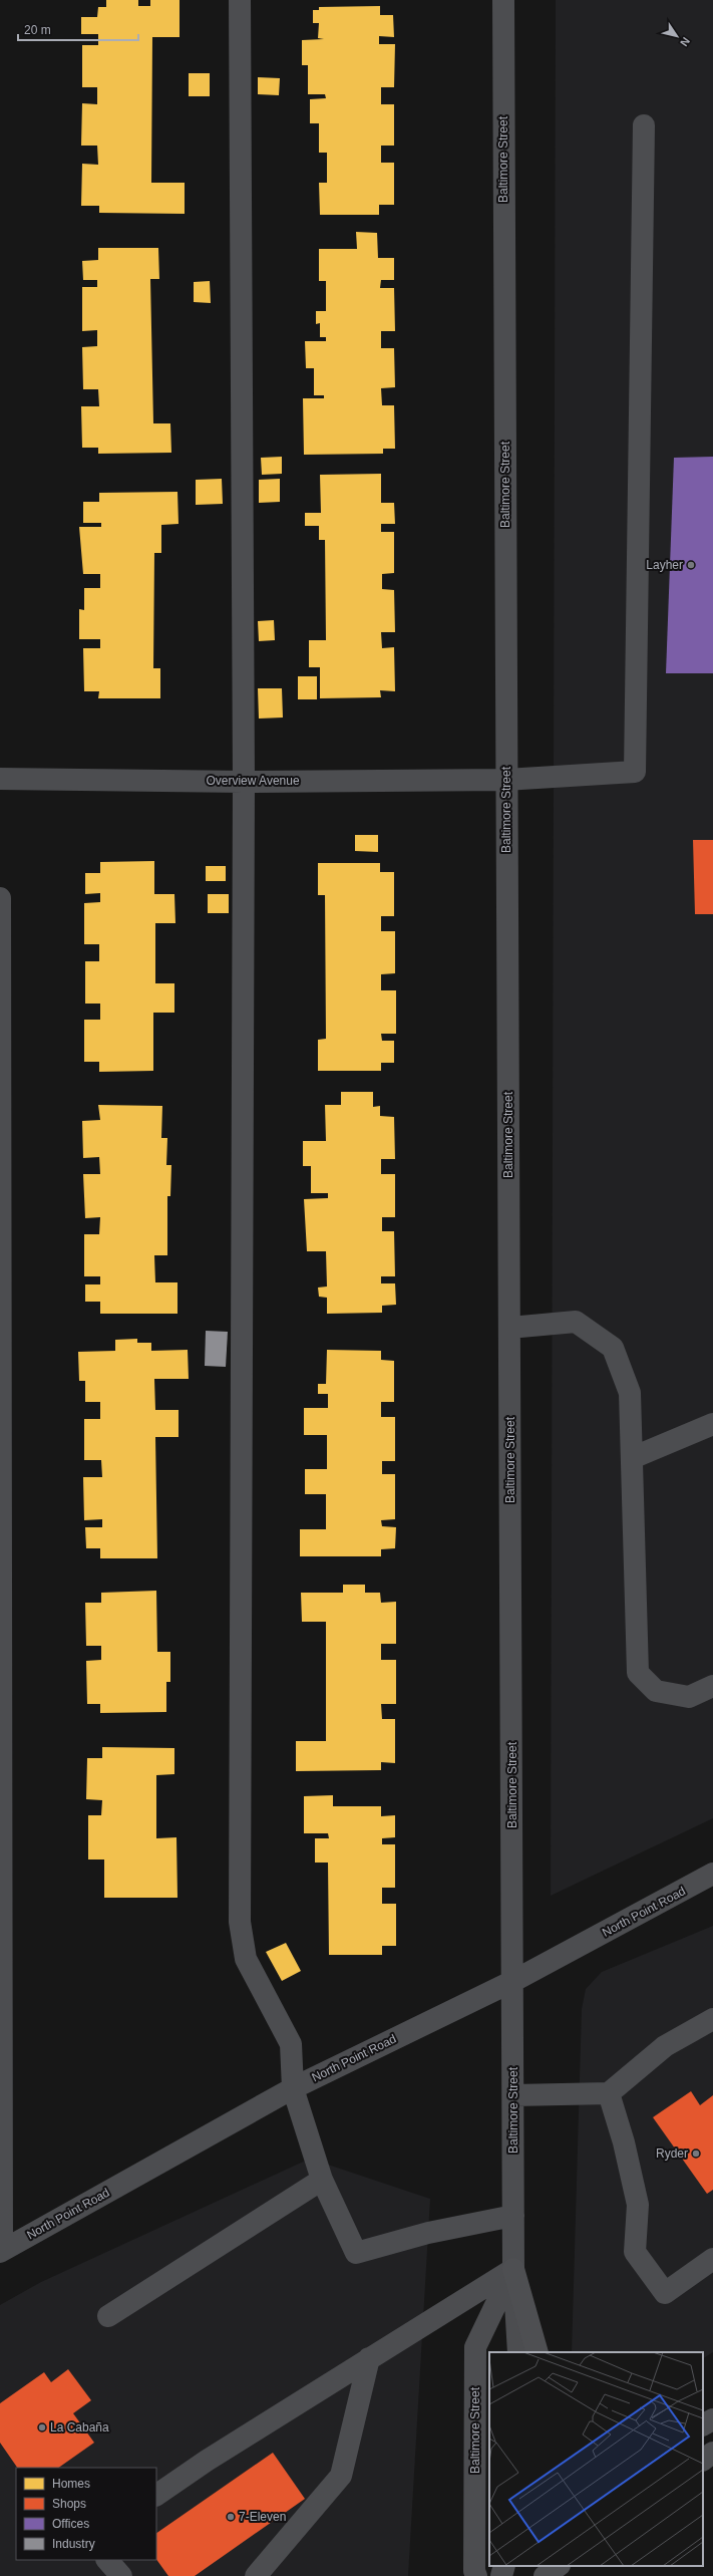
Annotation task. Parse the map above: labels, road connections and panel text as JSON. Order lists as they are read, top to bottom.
{
  "streets": {
    "street": ["Baltimore Street", "Overview Avenue", "North Point Road"]
  },
  "crossings": [
    ["Baltimore Street", "Overview Avenue"],
    ["Baltimore Street", "North Point Road"]
  ],
  "places": [
    "Layher",
    "Ryder",
    "La Cabaña",
    "7-Eleven"
  ],
  "legend": [
    "Homes",
    "Shops",
    "Offices",
    "Industry"
  ],
  "scale_bar": "20 m",
  "north": "bottom right"
}
